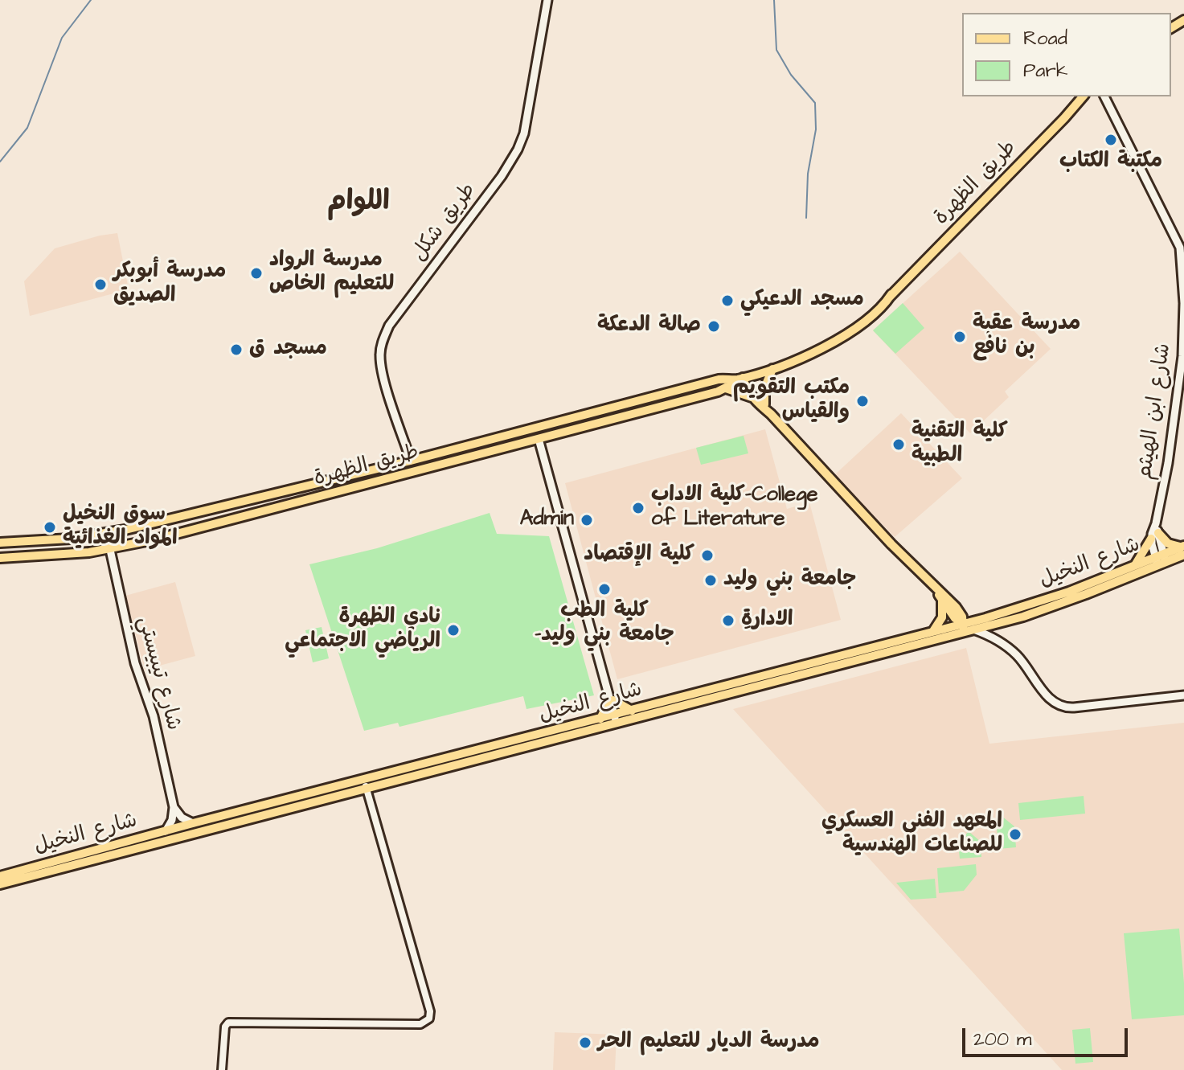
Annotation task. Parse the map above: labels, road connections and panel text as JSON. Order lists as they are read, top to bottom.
{
  "streets": {
    "main road": [
      "طريق الظهرة",
      "طريق شكل",
      "شارع ابن الهيثم",
      "شارع النخيل",
      "شارع تيبيستي"
    ]
  },
  "crossings": [
    ["طريق الظهرة", "طريق شكل"],
    ["طريق الظهرة", "شارع تيبيستي"]
  ],
  "districts": ["اللوام"],
  "places": [
    "مكتبة الكتاب",
    "مدرسة الرواد للتعليم الخاص",
    "مدرسة أبوبكر الصديق",
    "مسجد الدعيكي",
    "صالة الدعكة",
    "مدرسة عقبة بن نافع",
    "مسجد ق",
    "مكتب التقويم والقياس",
    "كلية التقنية الطبية",
    "كلية الاداب-College of Literature",
    "Admin",
    "سوق النخيل المواد الغذائية",
    "كلية الإقتصاد",
    "جامعة بني وليد",
    "كلية الطب -جامعة بني وليد",
    "ِالادارة",
    "نادي الظهرة الرياضي الاجتماعي",
    "المعهد الفني العسكري للصناعات الهندسية",
    "مدرسة الديار للتعليم الحر"
  ],
  "legend": ["Road", "Park"],
  "scale_bar": "200 m"
}
